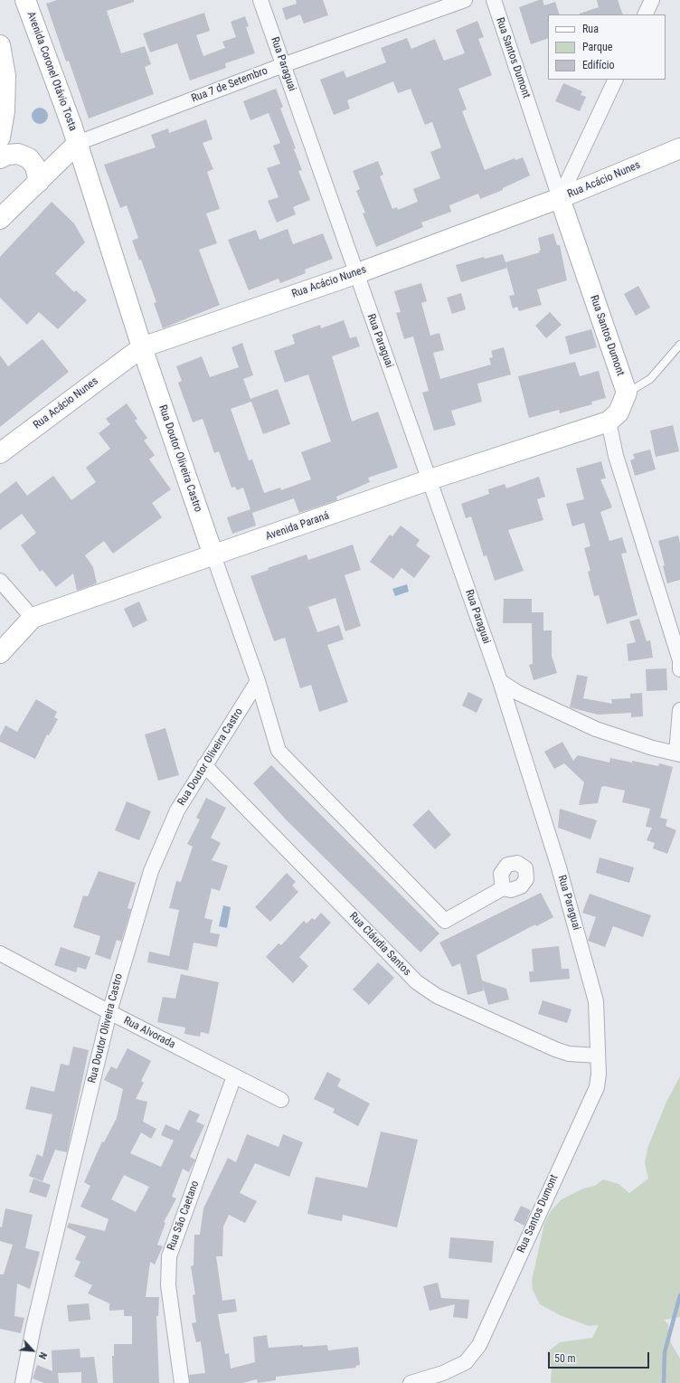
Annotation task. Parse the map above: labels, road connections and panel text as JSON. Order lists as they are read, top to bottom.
{
  "streets": {
    "street": [
      "Rua Santos Dumont",
      "Rua Paraguai",
      "Avenida Coronel Otávio Tosta",
      "Rua 7 de Setembro",
      "Rua Acácio Nunes",
      "Rua Doutor Oliveira Castro",
      "Avenida Paraná",
      "Rua Cláudia Santos",
      "Rua Alvorada",
      "Rua São Caetano"
    ]
  },
  "crossings": [
    ["Rua Santos Dumont", "Rua Paraguai"],
    ["Rua Santos Dumont", "Rua Acácio Nunes"],
    ["Rua Santos Dumont", "Rua Cláudia Santos"],
    ["Rua Paraguai", "Rua 7 de Setembro"],
    ["Rua Paraguai", "Rua Acácio Nunes"],
    ["Rua Paraguai", "Avenida Paraná"],
    ["Avenida Coronel Otávio Tosta", "Rua 7 de Setembro"],
    ["Avenida Coronel Otávio Tosta", "Rua Doutor Oliveira Castro"],
    ["Rua 7 de Setembro", "Rua Doutor Oliveira Castro"],
    ["Rua Acácio Nunes", "Rua Doutor Oliveira Castro"],
    ["Rua Doutor Oliveira Castro", "Avenida Paraná"],
    ["Rua Doutor Oliveira Castro", "Rua Cláudia Santos"],
    ["Rua Doutor Oliveira Castro", "Rua Alvorada"],
    ["Rua Alvorada", "Rua São Caetano"]
  ],
  "legend": ["Rua", "Parque", "Edifício"],
  "scale_bar": "50 m",
  "north": "bottom right"
}
